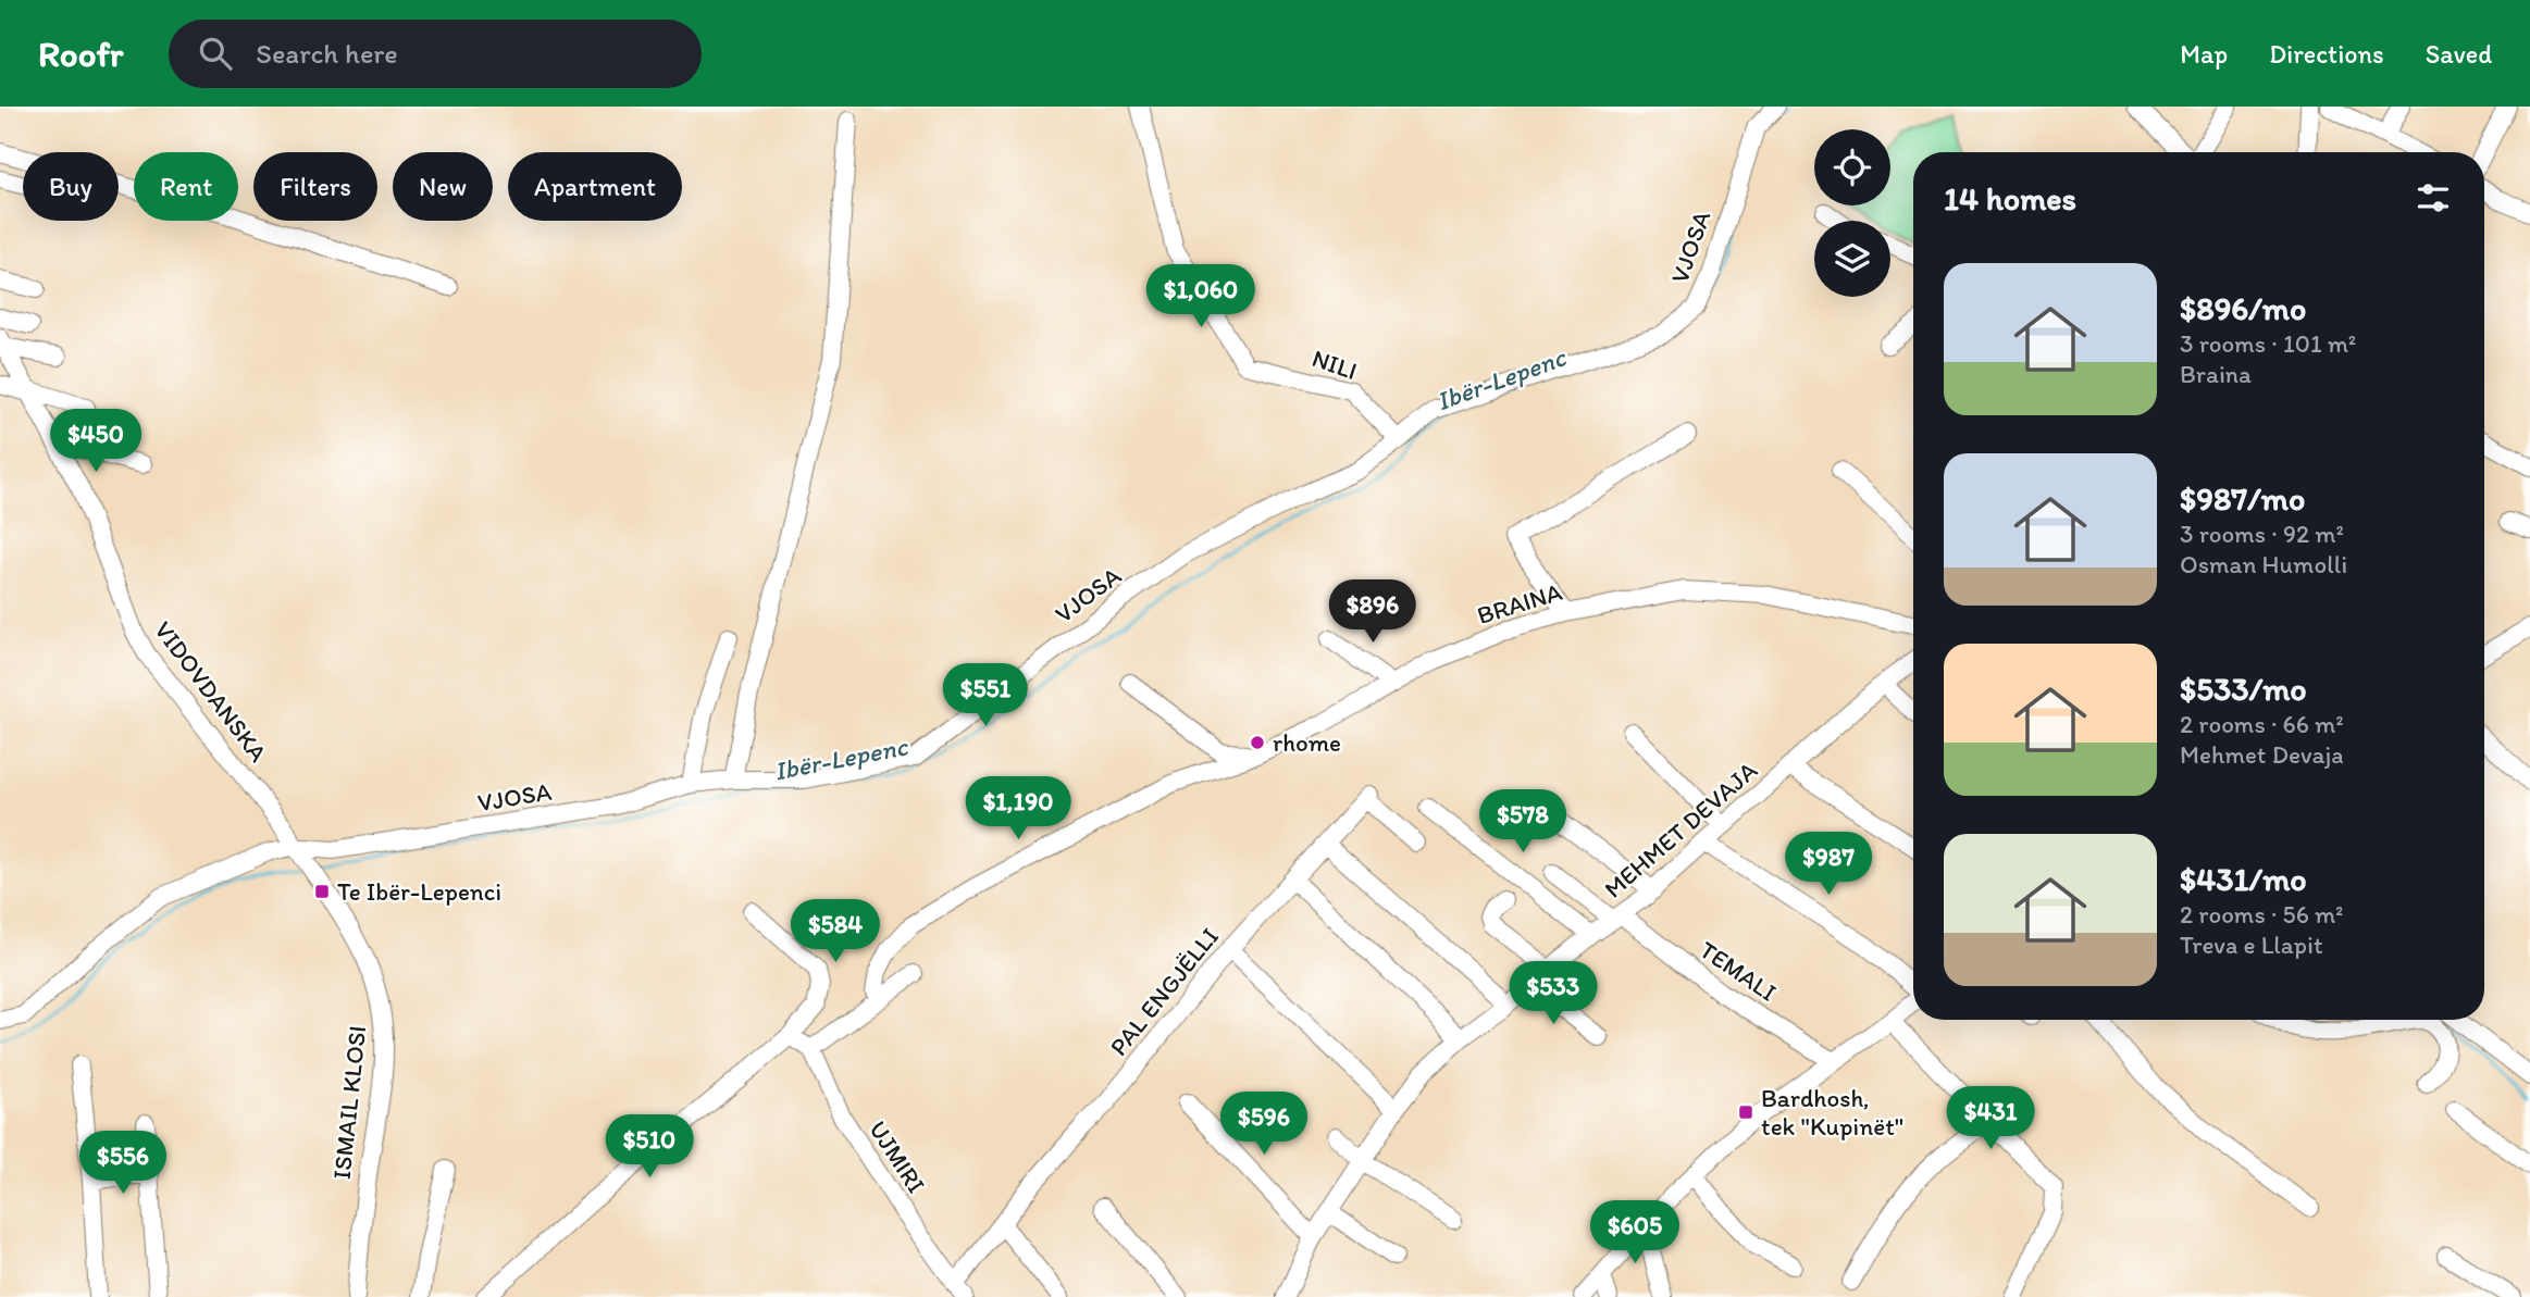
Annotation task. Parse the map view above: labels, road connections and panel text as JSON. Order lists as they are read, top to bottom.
{
  "streets": {
    "street": [
      "VJOSA",
      "NILI",
      "BRAINA",
      "VIDOVDANSKA",
      "MEHMET DEVAJA",
      "TEMALI",
      "PAL ENGJËLLI",
      "ISMAIL KLOSI",
      "UJMIRI"
    ]
  },
  "crossings": [
    ["VJOSA", "NILI"],
    ["VJOSA", "VIDOVDANSKA"],
    ["VJOSA", "ISMAIL KLOSI"],
    ["VIDOVDANSKA", "ISMAIL KLOSI"],
    ["MEHMET DEVAJA", "TEMALI"],
    ["PAL ENGJËLLI", "UJMIRI"]
  ],
  "water": ["Ibër-Lepenc"],
  "places": {
    "other": ["rhome"],
    "transit": ["Te Ibër-Lepenci", "Bardhosh, tek \"Kupinët\""]
  },
  "page": {
    "header": "Roofr",
    "search": "Search here",
    "nav": ["Map", "Directions", "Saved"],
    "chip": [
      "Buy",
      "Rent",
      "Filters",
      "New",
      "Apartment"
    ],
    "heading": "14 homes",
    "list": [
      {
        "name": "$896/mo",
        "note": "3 rooms · 101 m² · Braina"
      },
      {
        "name": "$987/mo",
        "note": "3 rooms · 92 m² · Osman Humolli"
      },
      {
        "name": "$533/mo",
        "note": "2 rooms · 66 m² · Mehmet Devaja"
      },
      {
        "name": "$431/mo",
        "note": "2 rooms · 56 m² · Treva e Llapit"
      }
    ],
    "price": [
      "$1,060",
      "$450",
      "$896",
      "$551",
      "$1,190",
      "$578",
      "$987",
      "$584",
      "$533",
      "$431",
      "$596",
      "$510",
      "$556",
      "$605"
    ]
  }
}
